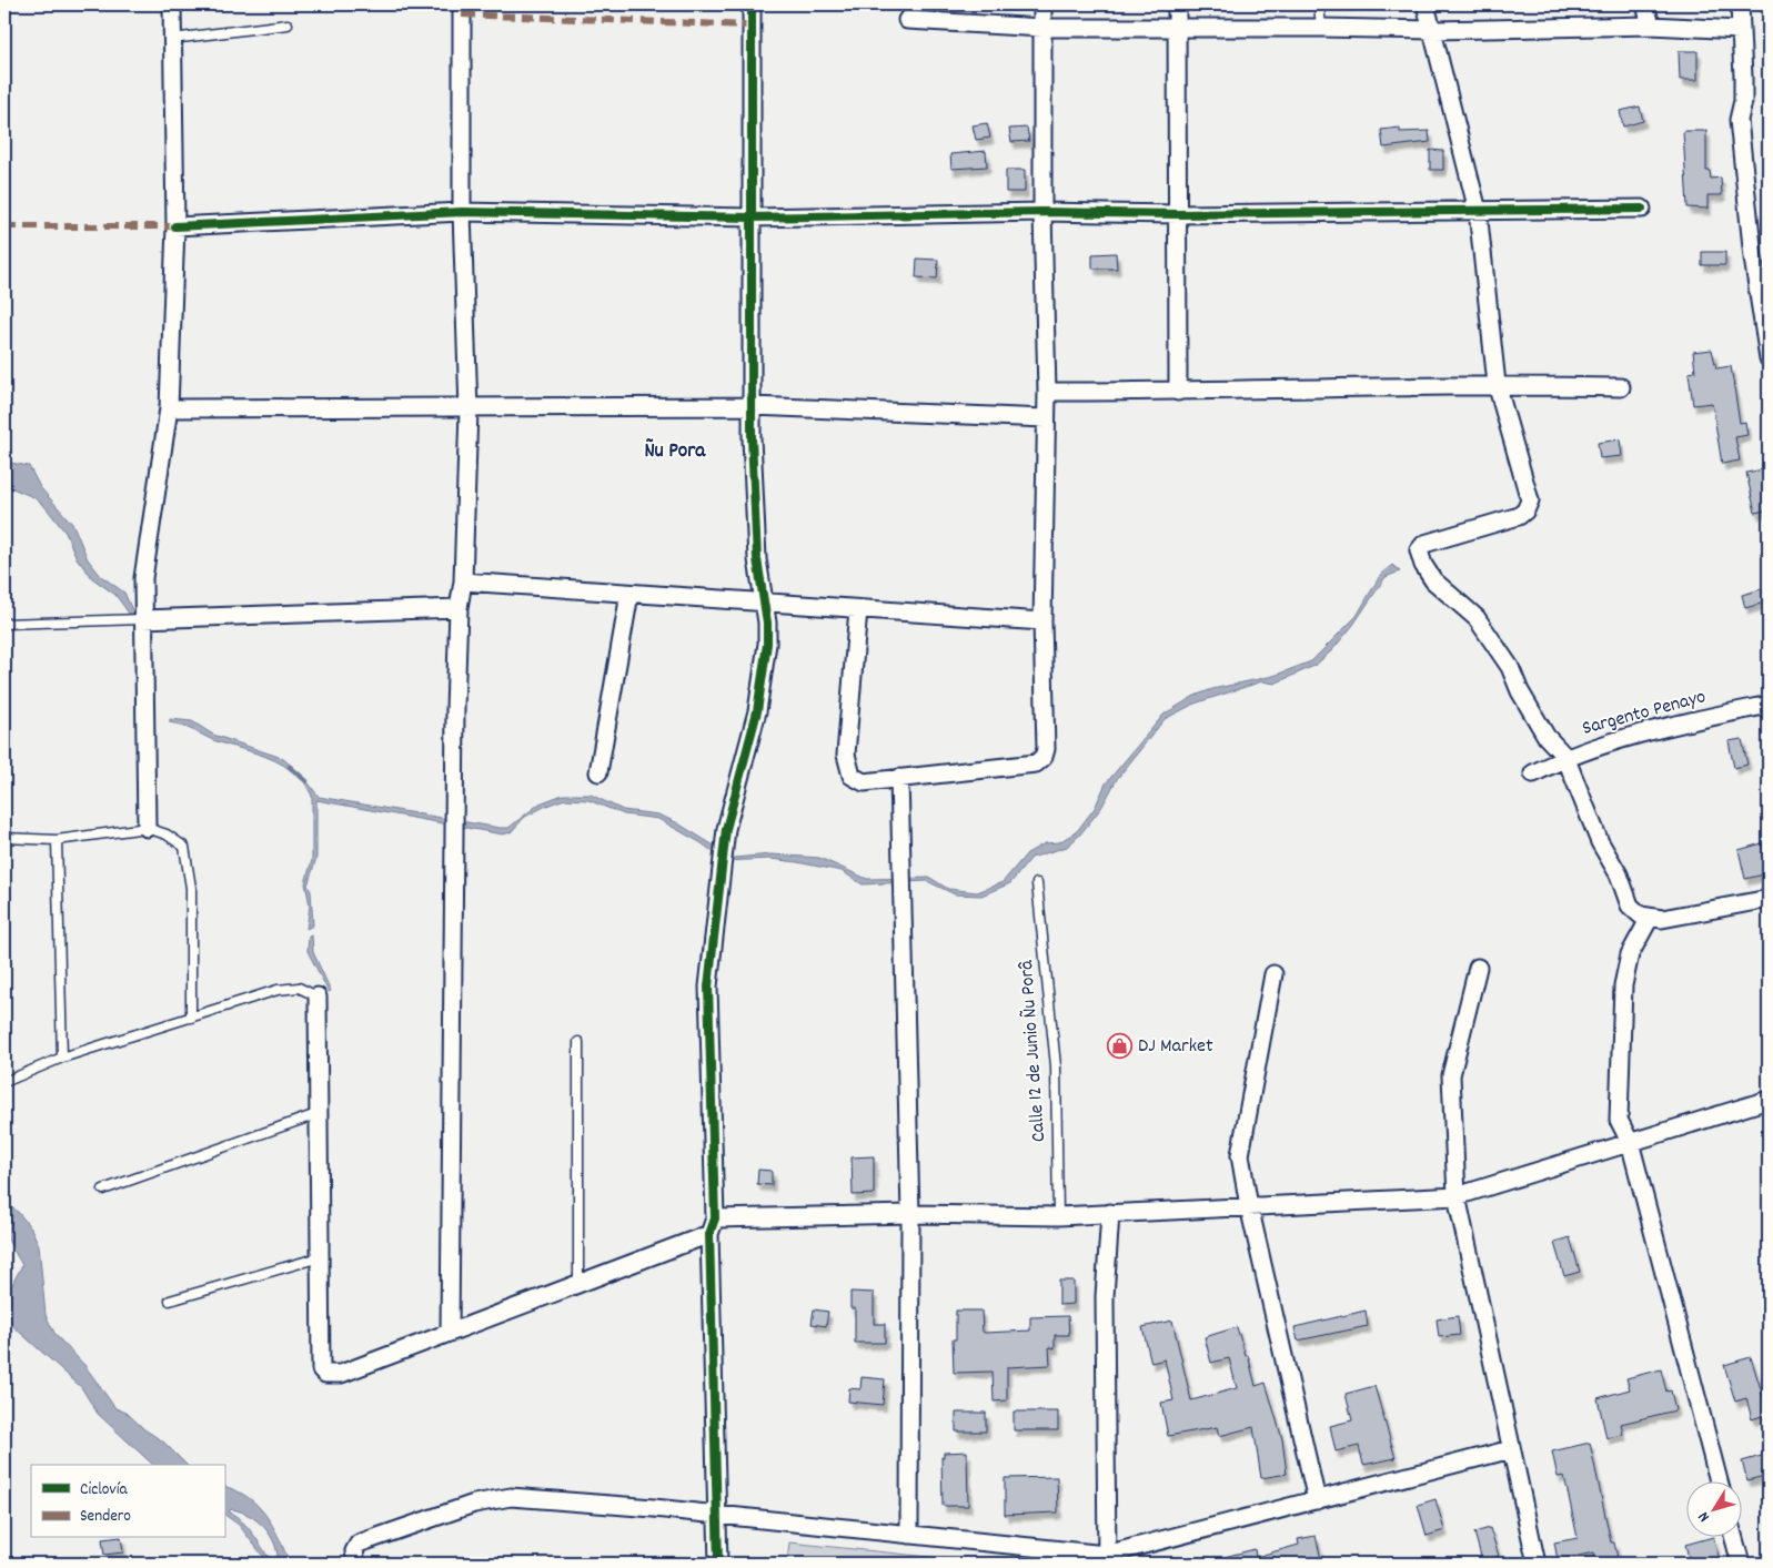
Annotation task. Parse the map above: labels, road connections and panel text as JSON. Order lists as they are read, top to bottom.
{
  "streets": {
    "street": ["Sargento Penayo"],
    "lane": ["Calle 12 de Junio Ñu Porâ"]
  },
  "districts": ["Ñu Pora"],
  "places": {
    "shop": ["DJ Market"]
  },
  "legend": ["Ciclovía", "Sendero"],
  "north": "bottom left"
}
